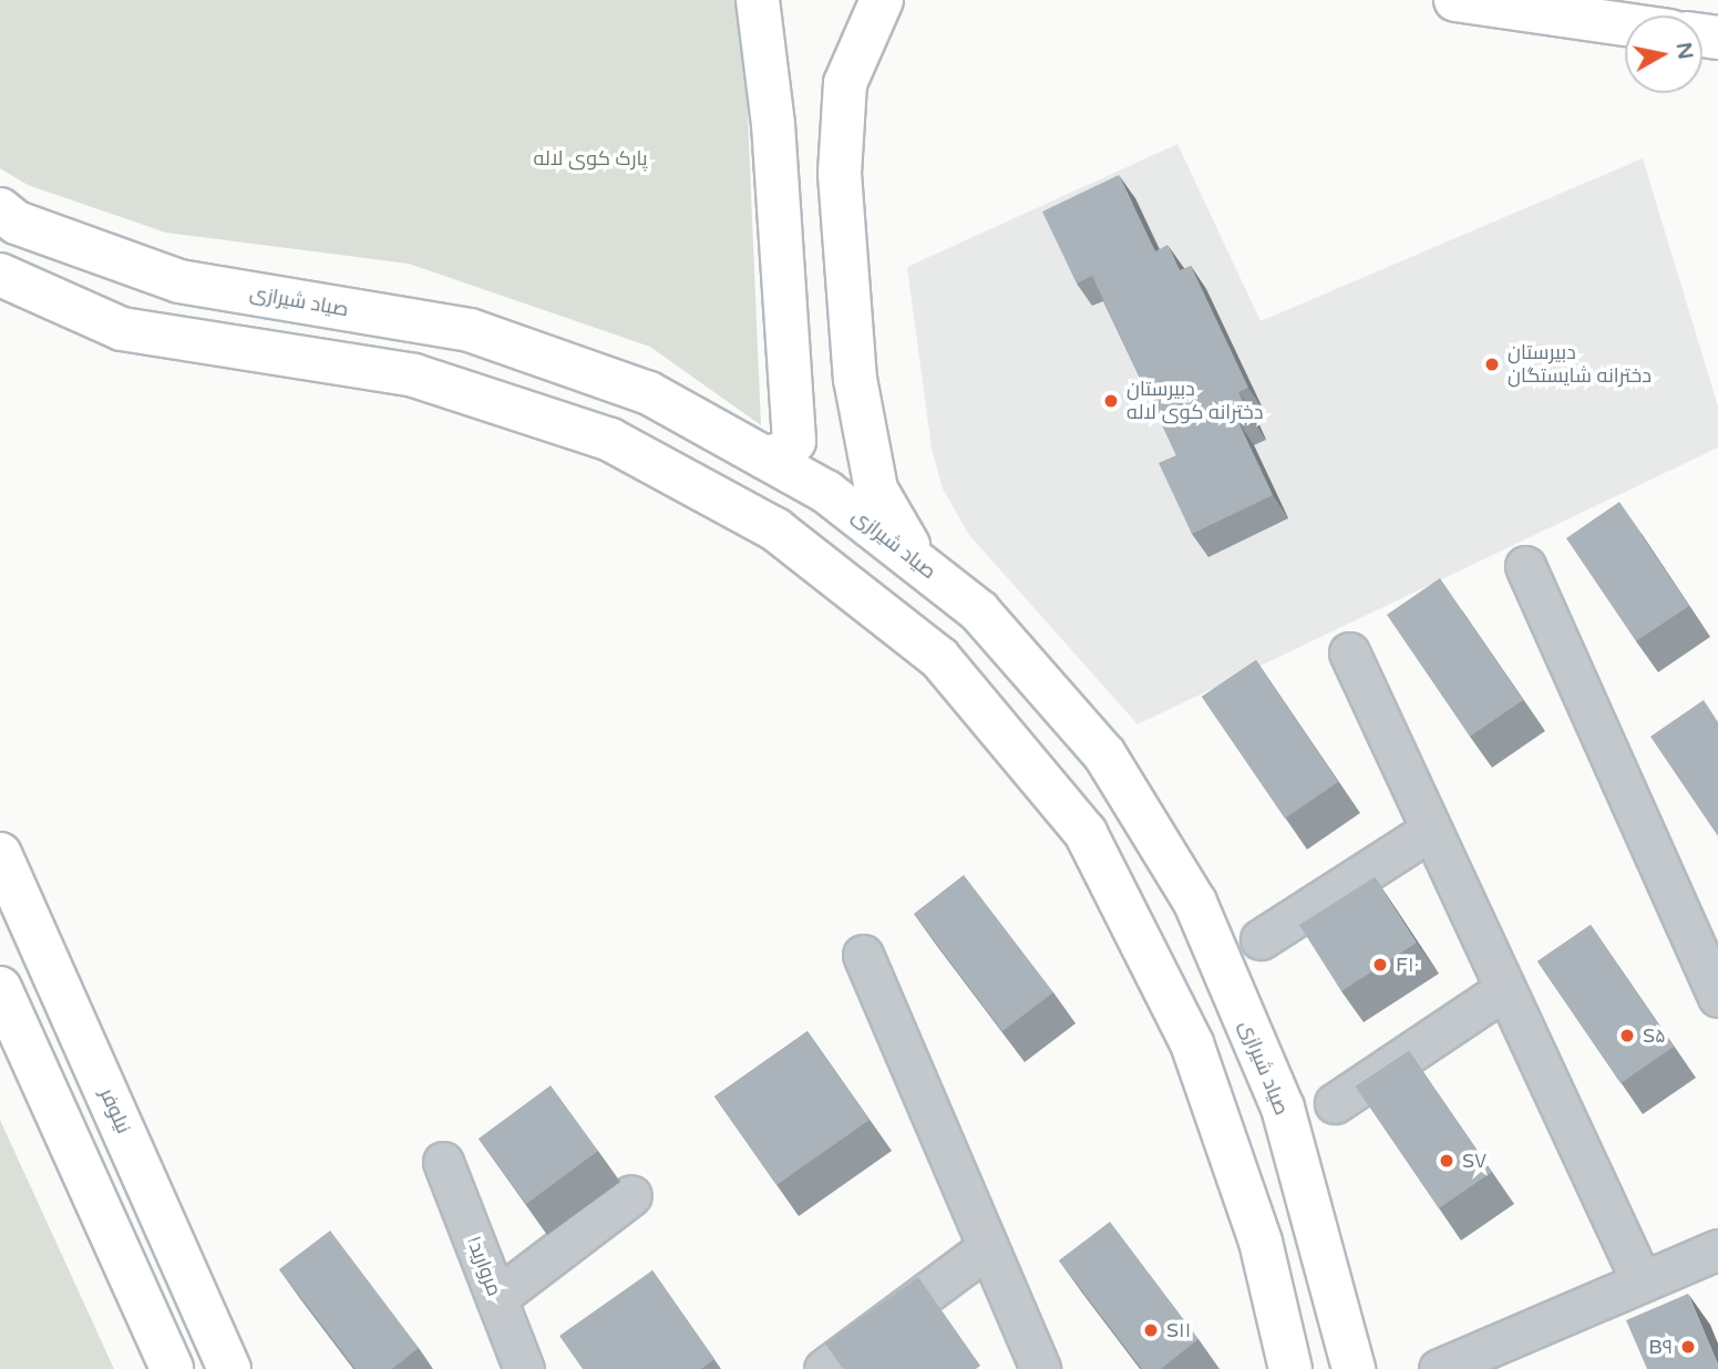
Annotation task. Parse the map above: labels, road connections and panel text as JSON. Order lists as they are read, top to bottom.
{
  "streets": {
    "street": ["صیاد شیرازی", "نیلوفر", "مروارید۱"]
  },
  "parks": ["پارک کوی لاله"],
  "places": [
    "دبیرستان دخترانه شایستگان",
    "دبیرستان دخترانه کوی لاله",
    "F۱۰",
    "S۵",
    "S۷",
    "S۱۱",
    "B۹"
  ],
  "north": "right"
}
